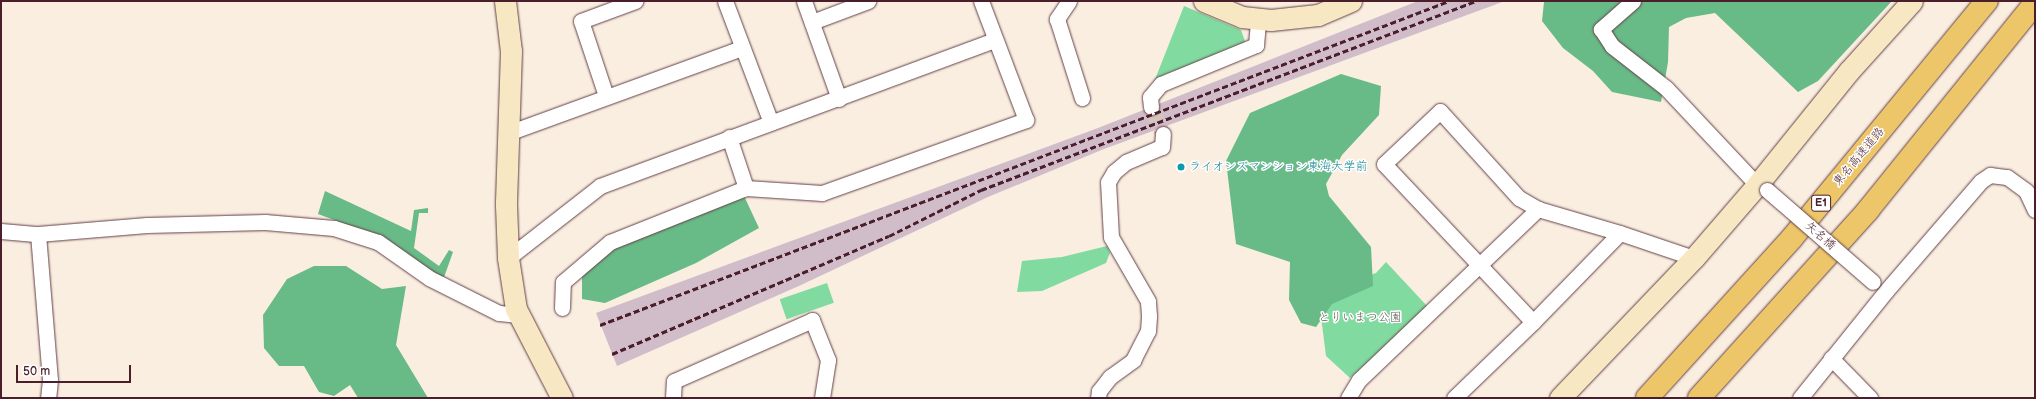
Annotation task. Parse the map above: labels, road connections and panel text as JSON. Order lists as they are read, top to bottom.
{
  "streets": {
    "highway": ["東名高速道路", "E1"],
    "street": ["矢名橋"]
  },
  "parks": ["とりいまつ公園"],
  "places": ["ライオンズマンション東海大学前"],
  "scale_bar": "50 m"
}
